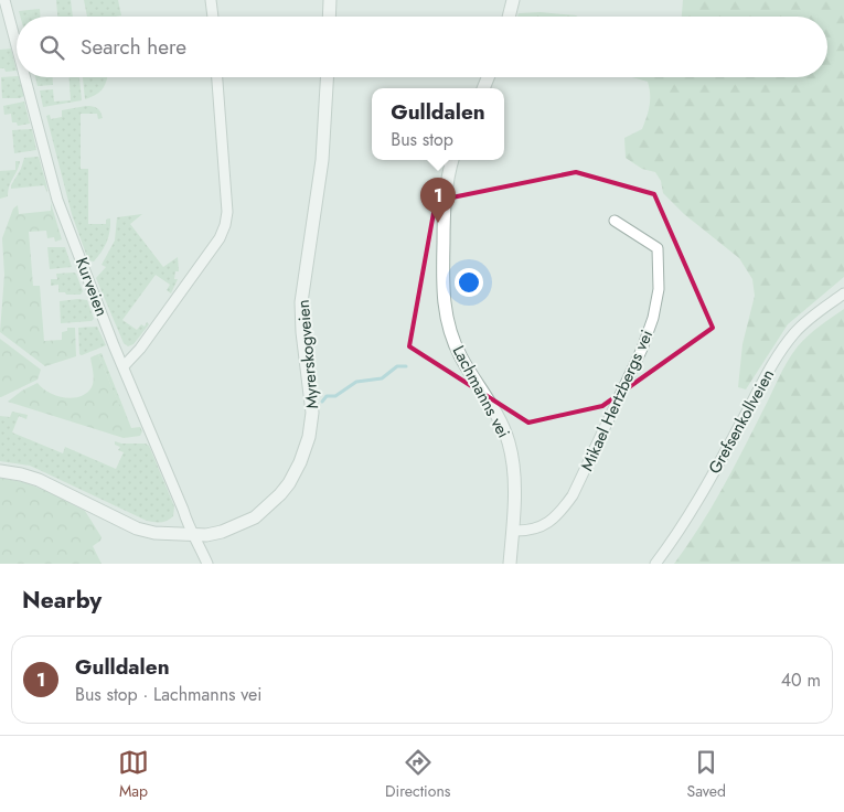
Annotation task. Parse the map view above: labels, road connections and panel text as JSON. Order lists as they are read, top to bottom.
{
  "streets": {
    "street": [
      "Kurveien",
      "Myrerskogveien",
      "Lachmanns vei",
      "Mikael Hertzbergs vei",
      "Grefsenkollveien"
    ]
  },
  "crossings": [
    ["Kurveien", "Myrerskogveien"],
    ["Lachmanns vei", "Mikael Hertzbergs vei"]
  ],
  "page": {
    "search": "Search here",
    "popup": ["Gulldalen", "Bus stop"],
    "pins": "1",
    "heading": "Nearby",
    "list": [
      {
        "mark": "1",
        "name": "Gulldalen",
        "note": "Bus stop · Lachmanns vei",
        "value": "40 m"
      }
    ],
    "nav": ["Map", "Directions", "Saved"]
  }
}
